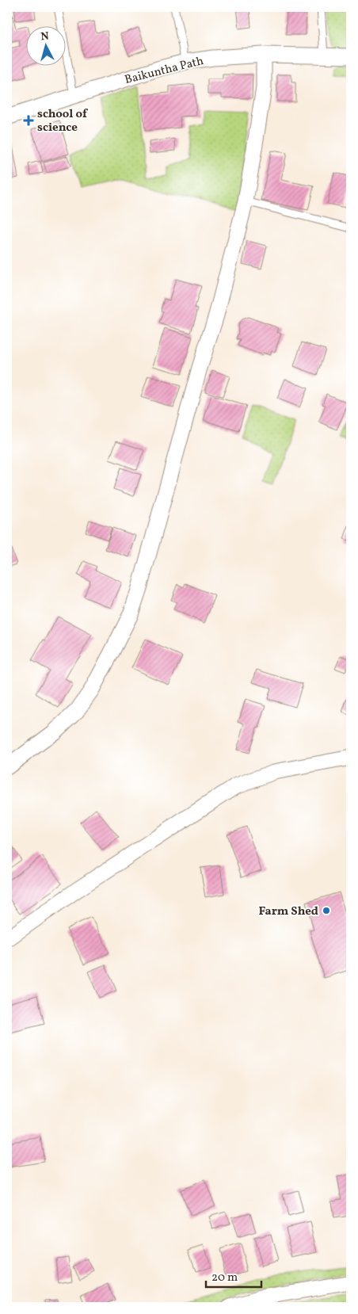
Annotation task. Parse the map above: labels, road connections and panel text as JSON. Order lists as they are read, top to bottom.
{
  "streets": {
    "street": ["Baikuntha Path"]
  },
  "places": {
    "health": ["school of science"],
    "other": ["Farm Shed"]
  },
  "scale_bar": "20 m",
  "north": "top"
}
